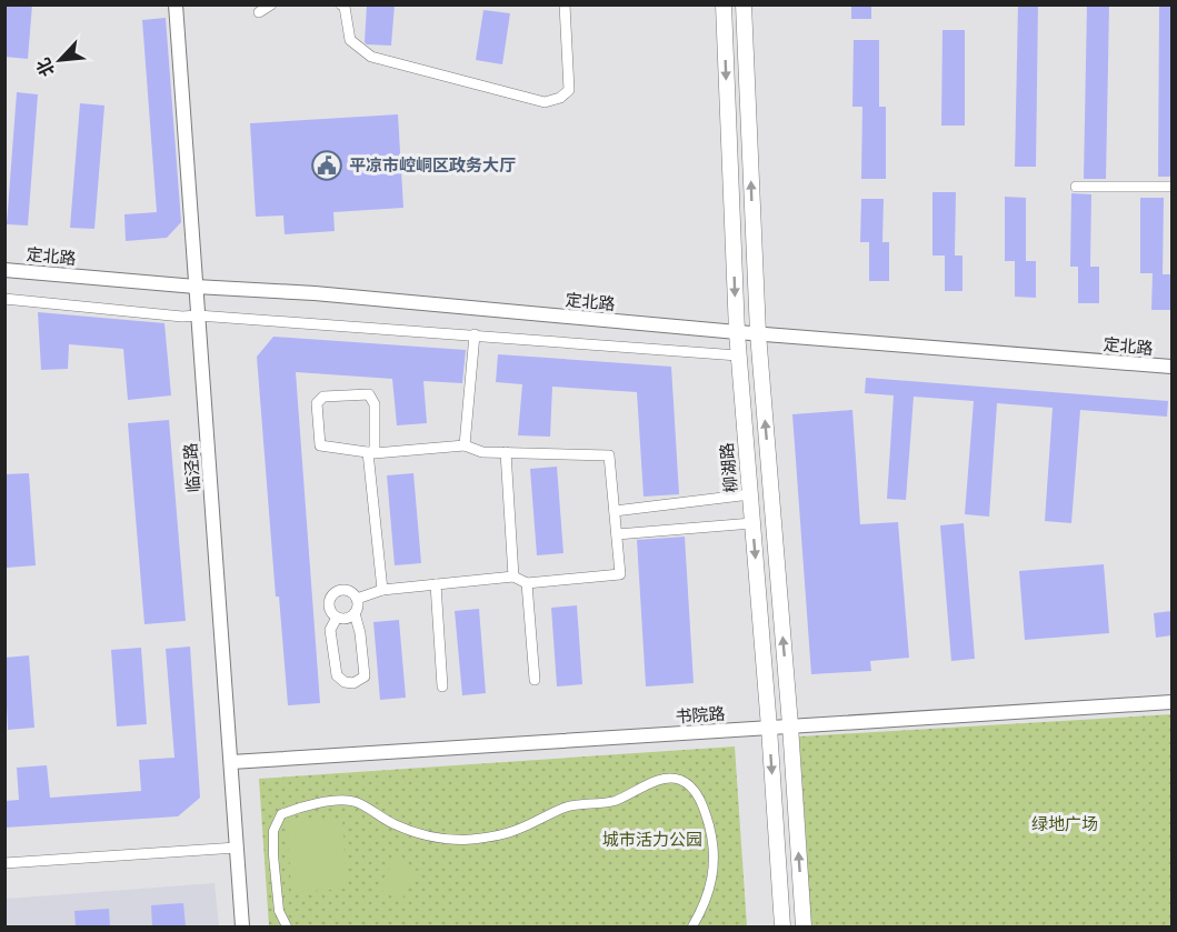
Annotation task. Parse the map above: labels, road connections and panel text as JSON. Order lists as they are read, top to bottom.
{
  "streets": {
    "main road": ["柳湖路"],
    "street": ["定北路", "临泾路", "书院路"]
  },
  "crossings": [
    ["定北路", "临泾路"],
    ["定北路", "柳湖路"],
    ["临泾路", "书院路"],
    ["柳湖路", "书院路"]
  ],
  "parks": ["绿地广场", "城市活力公园"],
  "places": {
    "public building": ["平凉市崆峒区政务大厅"]
  },
  "north": "bottom left"
}
